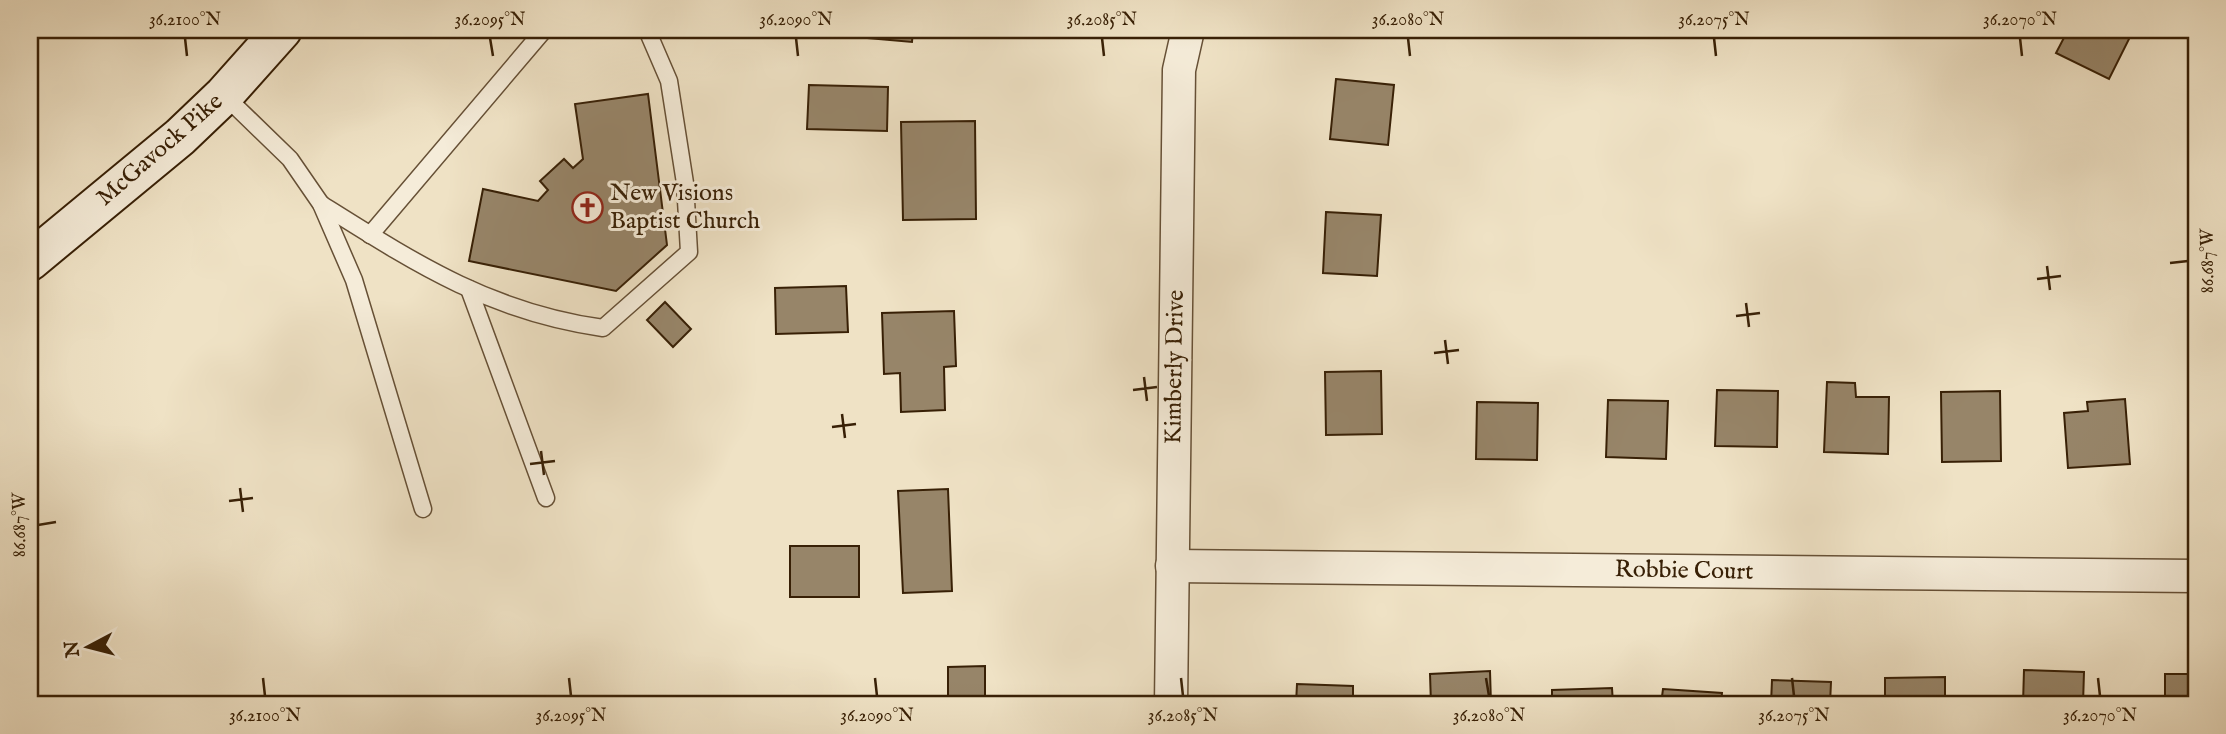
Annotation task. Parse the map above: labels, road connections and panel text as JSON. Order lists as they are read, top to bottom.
{
  "streets": {
    "main road": ["McGavock Pike"],
    "street": ["Kimberly Drive", "Robbie Court"]
  },
  "crossings": [
    ["Kimberly Drive", "Robbie Court"]
  ],
  "places": {
    "church": ["New Visions Baptist Church"]
  },
  "north": "left",
  "coordinates": [
    "36.2100°N",
    "36.2095°N",
    "36.2090°N",
    "36.2085°N",
    "36.2080°N",
    "36.2075°N",
    "36.2070°N",
    "86.687°W"
  ]
}
